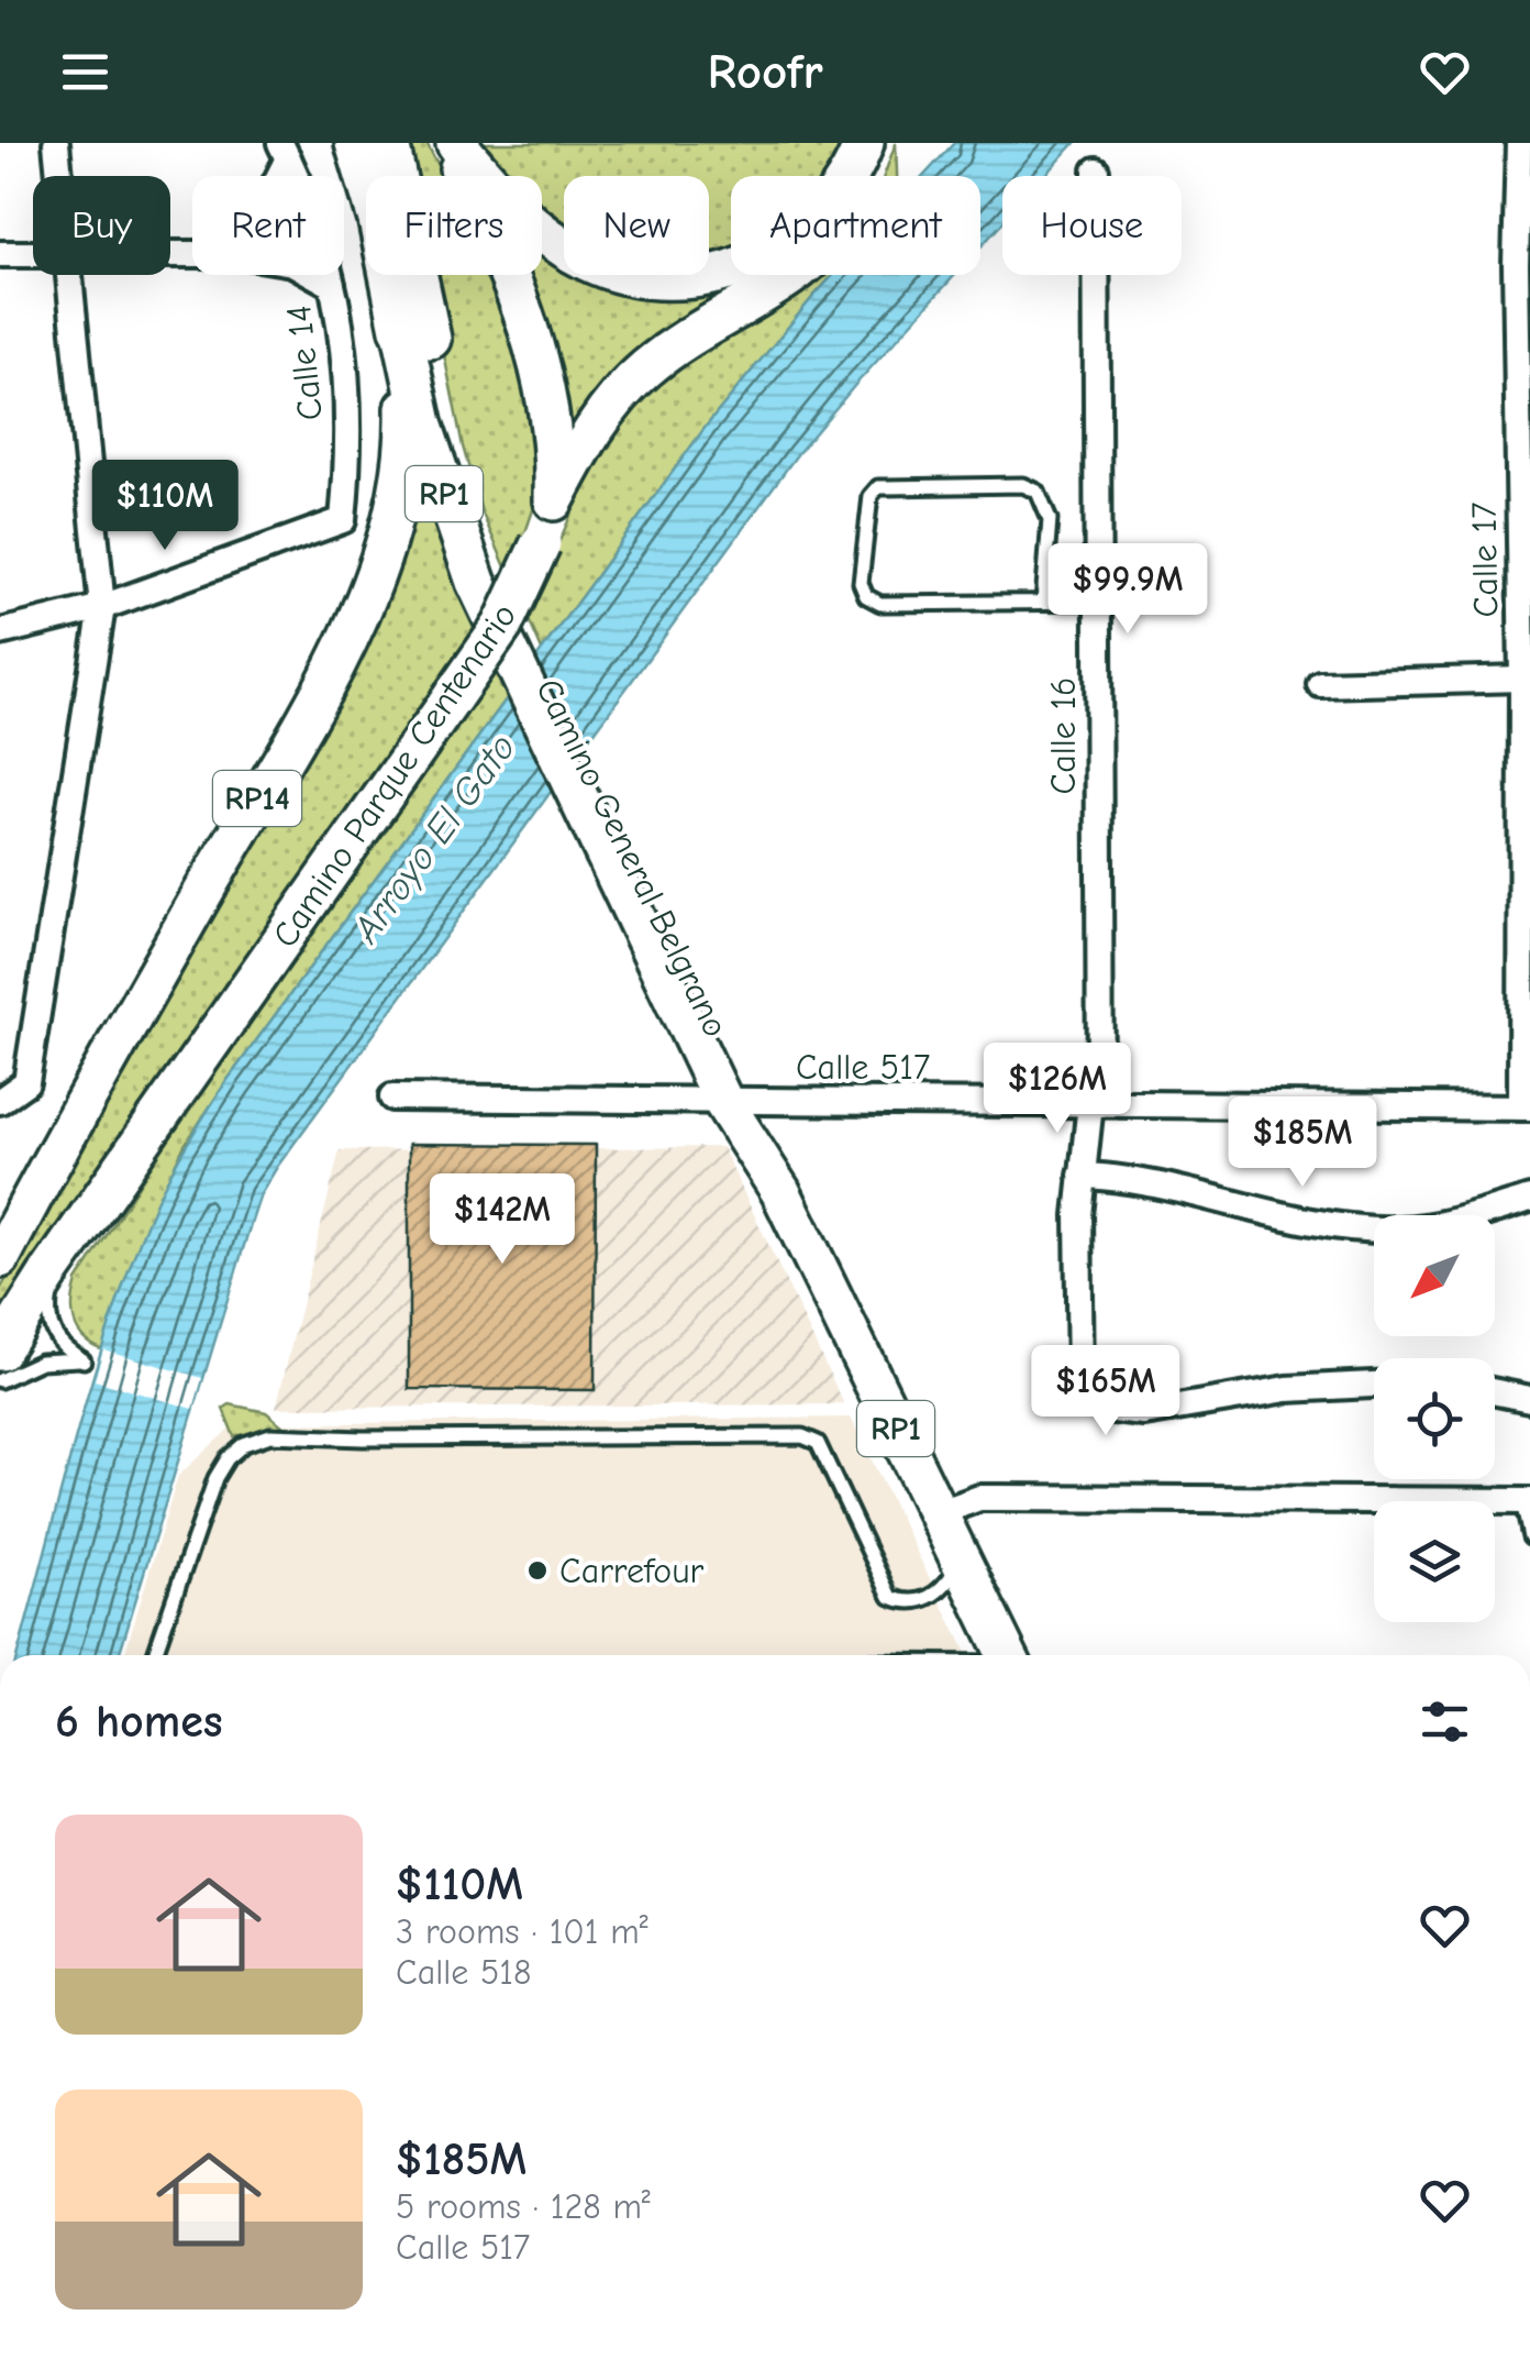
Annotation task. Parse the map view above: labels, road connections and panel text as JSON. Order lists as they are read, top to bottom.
{
  "streets": {
    "main road": [
      "RP1",
      "Camino Parque Centenario",
      "RP14",
      "Camino General Belgrano"
    ],
    "street": [
      "Calle 14",
      "Calle 17",
      "Calle 16",
      "Calle 517"
    ]
  },
  "crossings": [
    ["RP1", "RP14"],
    ["RP1", "Camino General Belgrano"],
    ["Calle 17", "Calle 517"],
    ["Calle 16", "Calle 517"],
    ["RP14", "Camino General Belgrano"],
    ["Camino General Belgrano", "Calle 517"]
  ],
  "water": ["Arroyo El Gato"],
  "places": ["Carrefour"],
  "north": "bottom left",
  "page": {
    "header": "Roofr",
    "chip": [
      "Buy",
      "Rent",
      "Filters",
      "New",
      "Apartment",
      "House"
    ],
    "price": [
      "$110M",
      "$99.9M",
      "$126M",
      "$185M",
      "$142M",
      "$165M"
    ],
    "heading": "6 homes",
    "list": [
      {
        "name": "$110M",
        "note": "3 rooms · 101 m² · Calle 518"
      },
      {
        "name": "$185M",
        "note": "5 rooms · 128 m² · Calle 517"
      }
    ]
  }
}
